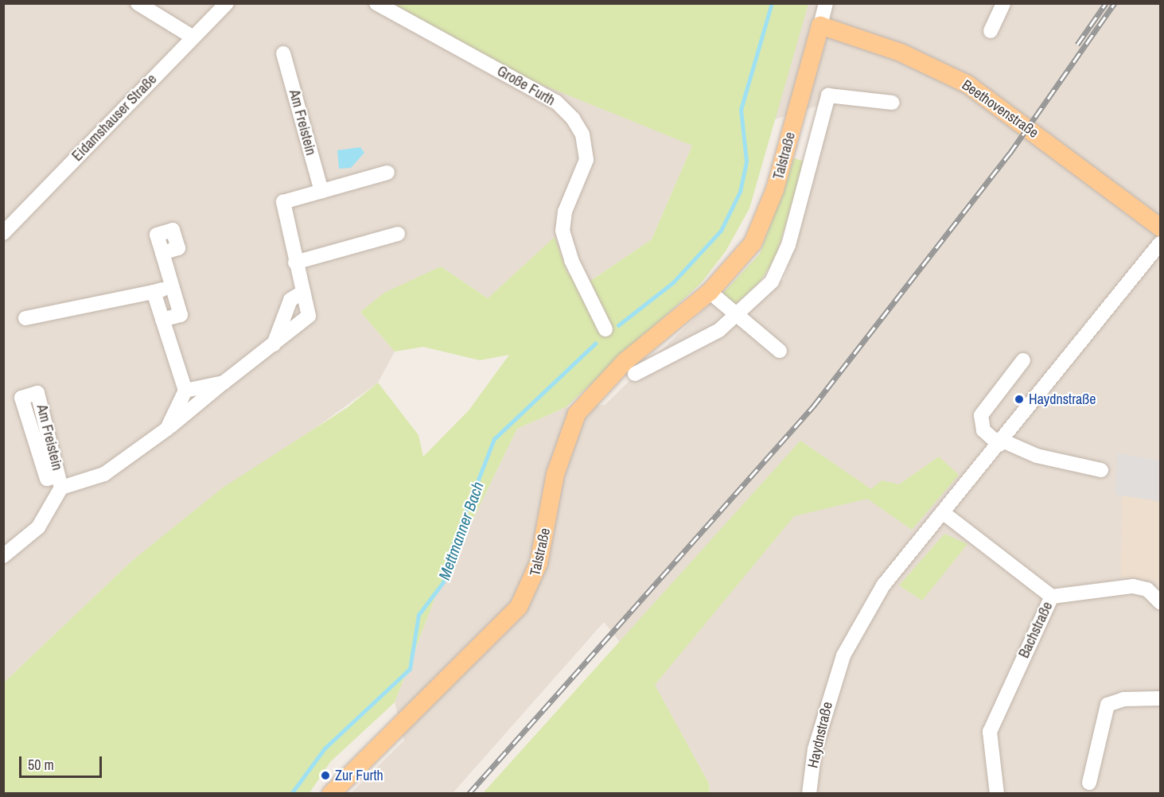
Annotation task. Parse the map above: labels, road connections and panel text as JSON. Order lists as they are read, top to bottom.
{
  "streets": {
    "main road": ["Beethovenstraße", "Talstraße"],
    "street": [
      "Große Furth",
      "Eidamshauser Straße",
      "Am Freistein",
      "Bachstraße",
      "Haydnstraße"
    ]
  },
  "crossings": [
    ["Beethovenstraße", "Talstraße"],
    ["Bachstraße", "Haydnstraße"]
  ],
  "water": ["Mettmanner Bach"],
  "places": ["Haydnstraße", "Zur Furth"],
  "scale_bar": "50 m"
}
